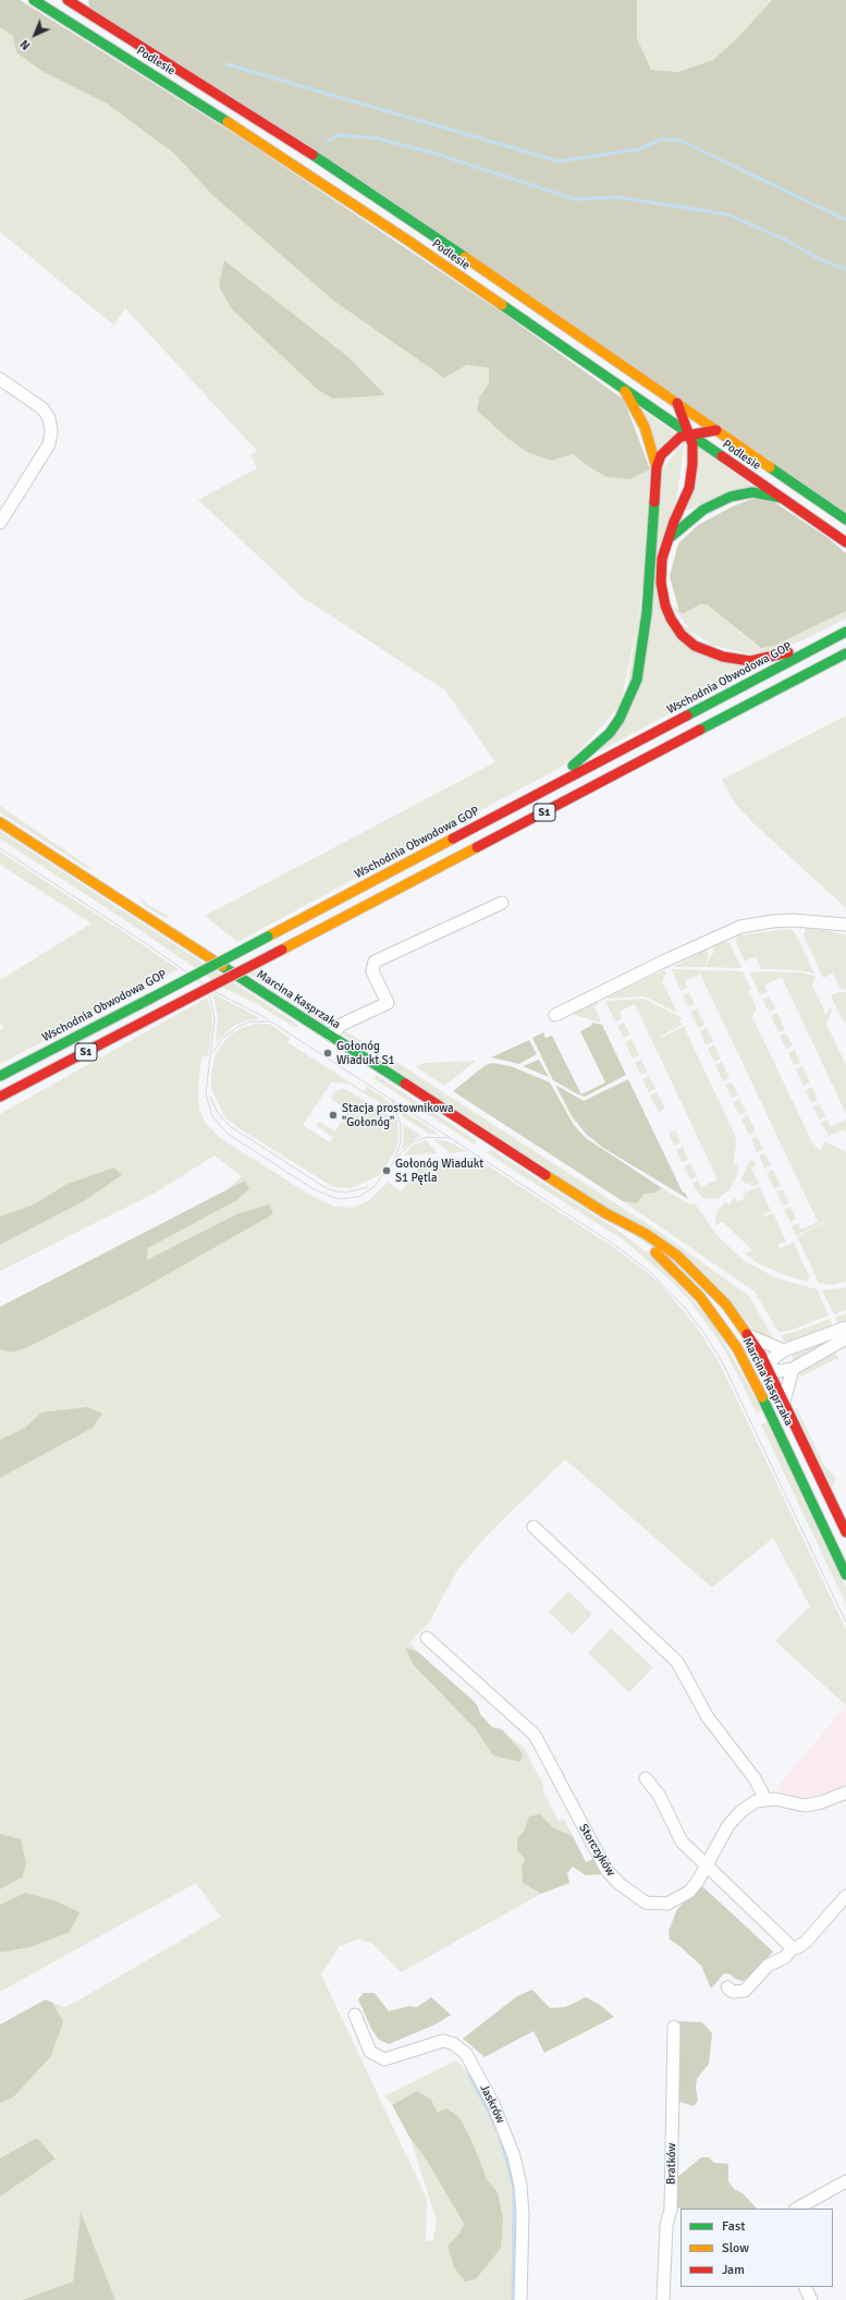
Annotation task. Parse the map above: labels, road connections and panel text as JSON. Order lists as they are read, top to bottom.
{
  "streets": {
    "main road": [
      "Podlesie",
      "Wschodnia Obwodowa GOP",
      "S1",
      "Marcina Kasprzaka"
    ],
    "street": ["Storczyków", "Jaskrów", "Bratków"]
  },
  "places": ["Gołonóg Wiadukt S1", "Stacja prostownikowa \"Gołonóg\"", "Gołonóg Wiadukt S1 Pętla"],
  "legend": ["Fast", "Slow", "Jam"],
  "north": "bottom left"
}
